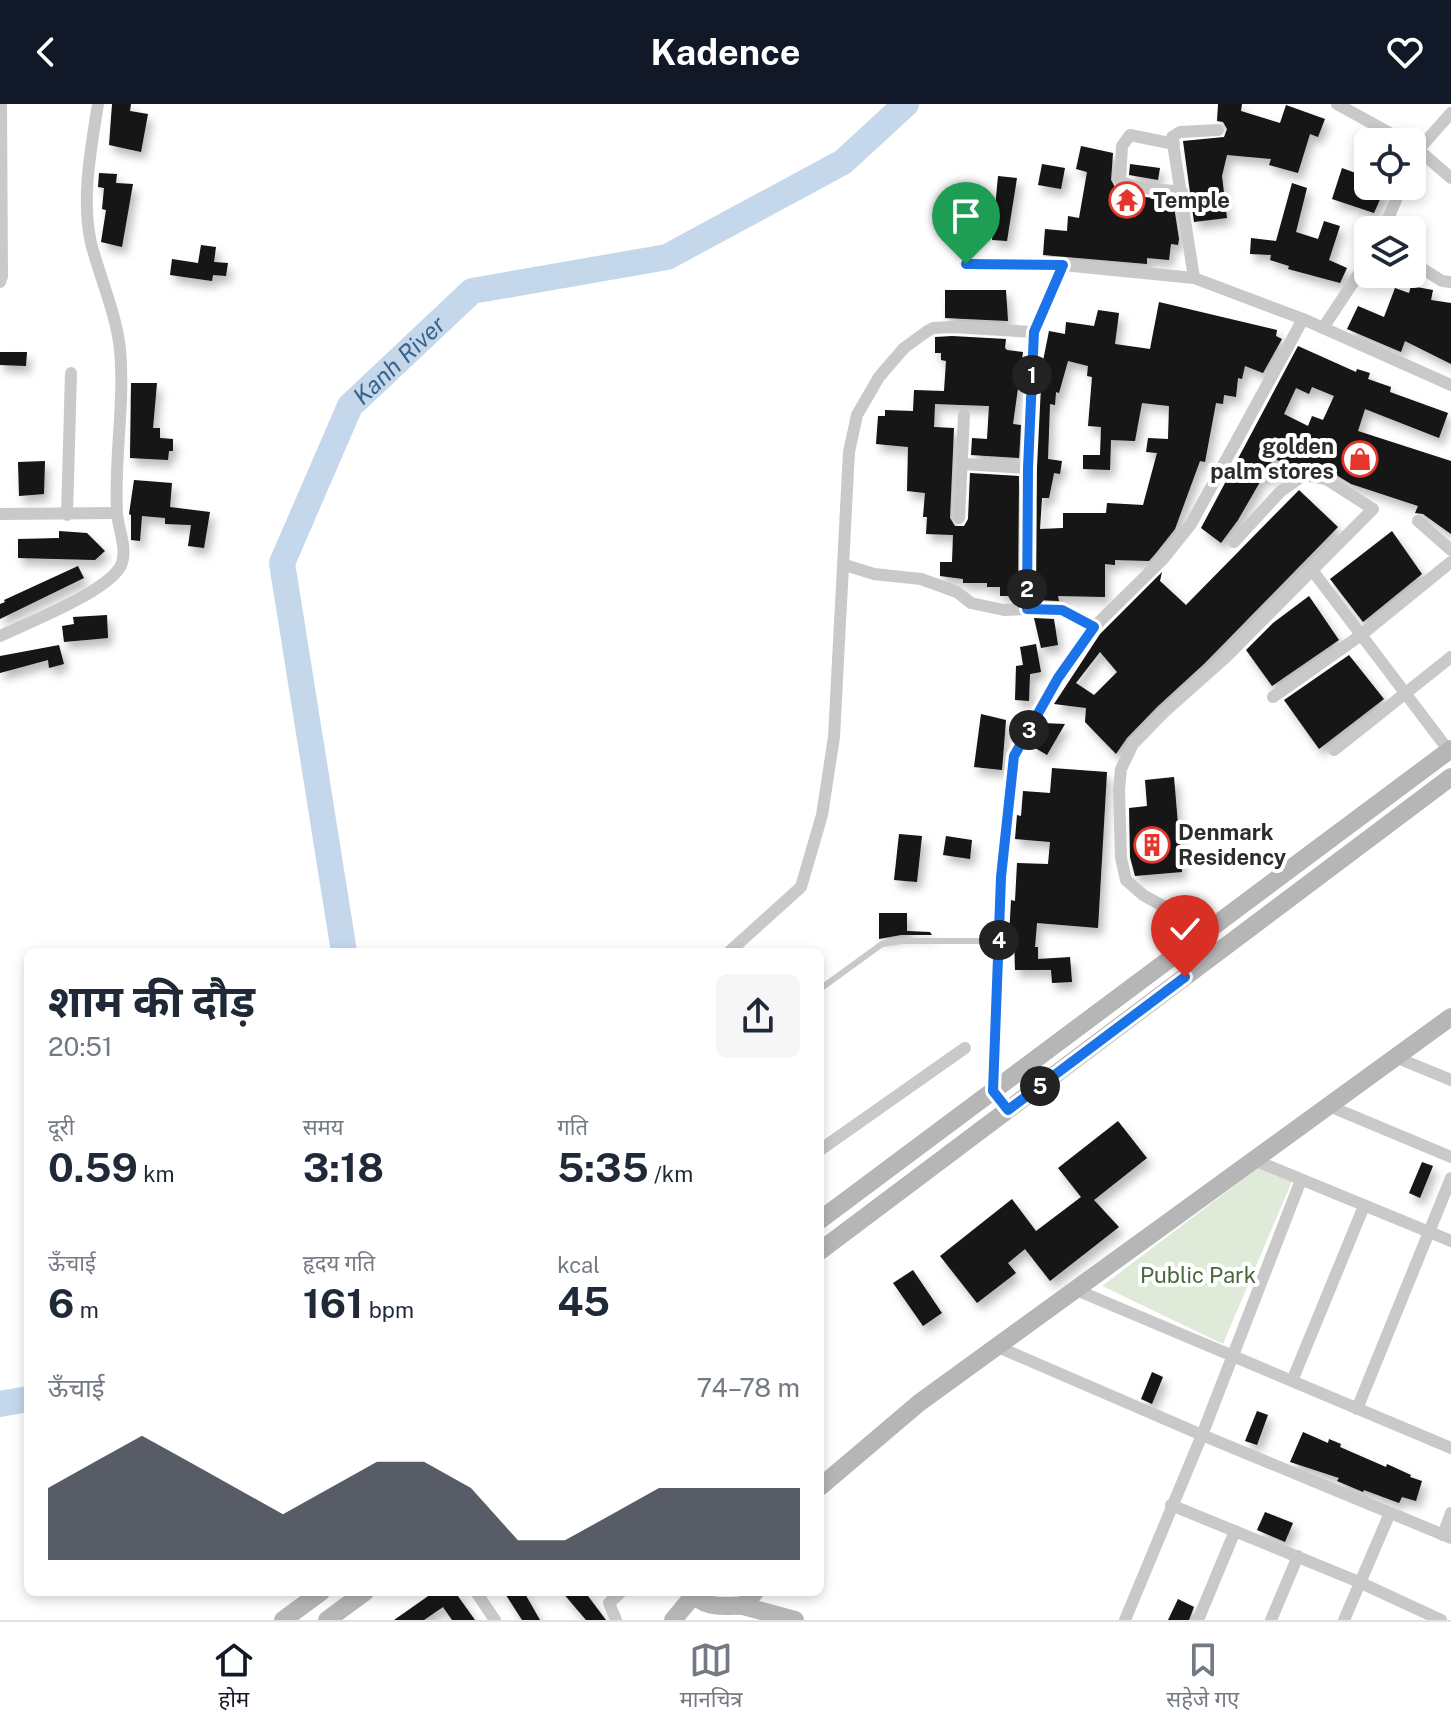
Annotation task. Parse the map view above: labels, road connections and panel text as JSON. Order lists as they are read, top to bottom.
{
  "water": ["Kanh River"],
  "parks": ["Public Park"],
  "places": {
    "temple": ["Temple"],
    "shop": ["golden palm stores"],
    "building": ["Denmark Residency"]
  },
  "page": {
    "header": "Kadence",
    "pins": [
      "1",
      "2",
      "3",
      "4",
      "5"
    ],
    "heading": ["शाम की दौड़", "20:51"],
    "stats": [
      ["दूरी", "0.59 km"],
      ["समय", "3:18"],
      ["गति", "5:35 /km"],
      ["ऊँचाई", "6 m"],
      ["हृदय गति", "161 bpm"],
      ["kcal", "45"]
    ],
    "chart": ["ऊँचाई", "74–78 m"],
    "tabs": ["होम", "मानचित्र", "सहेजे गए"]
  }
}
